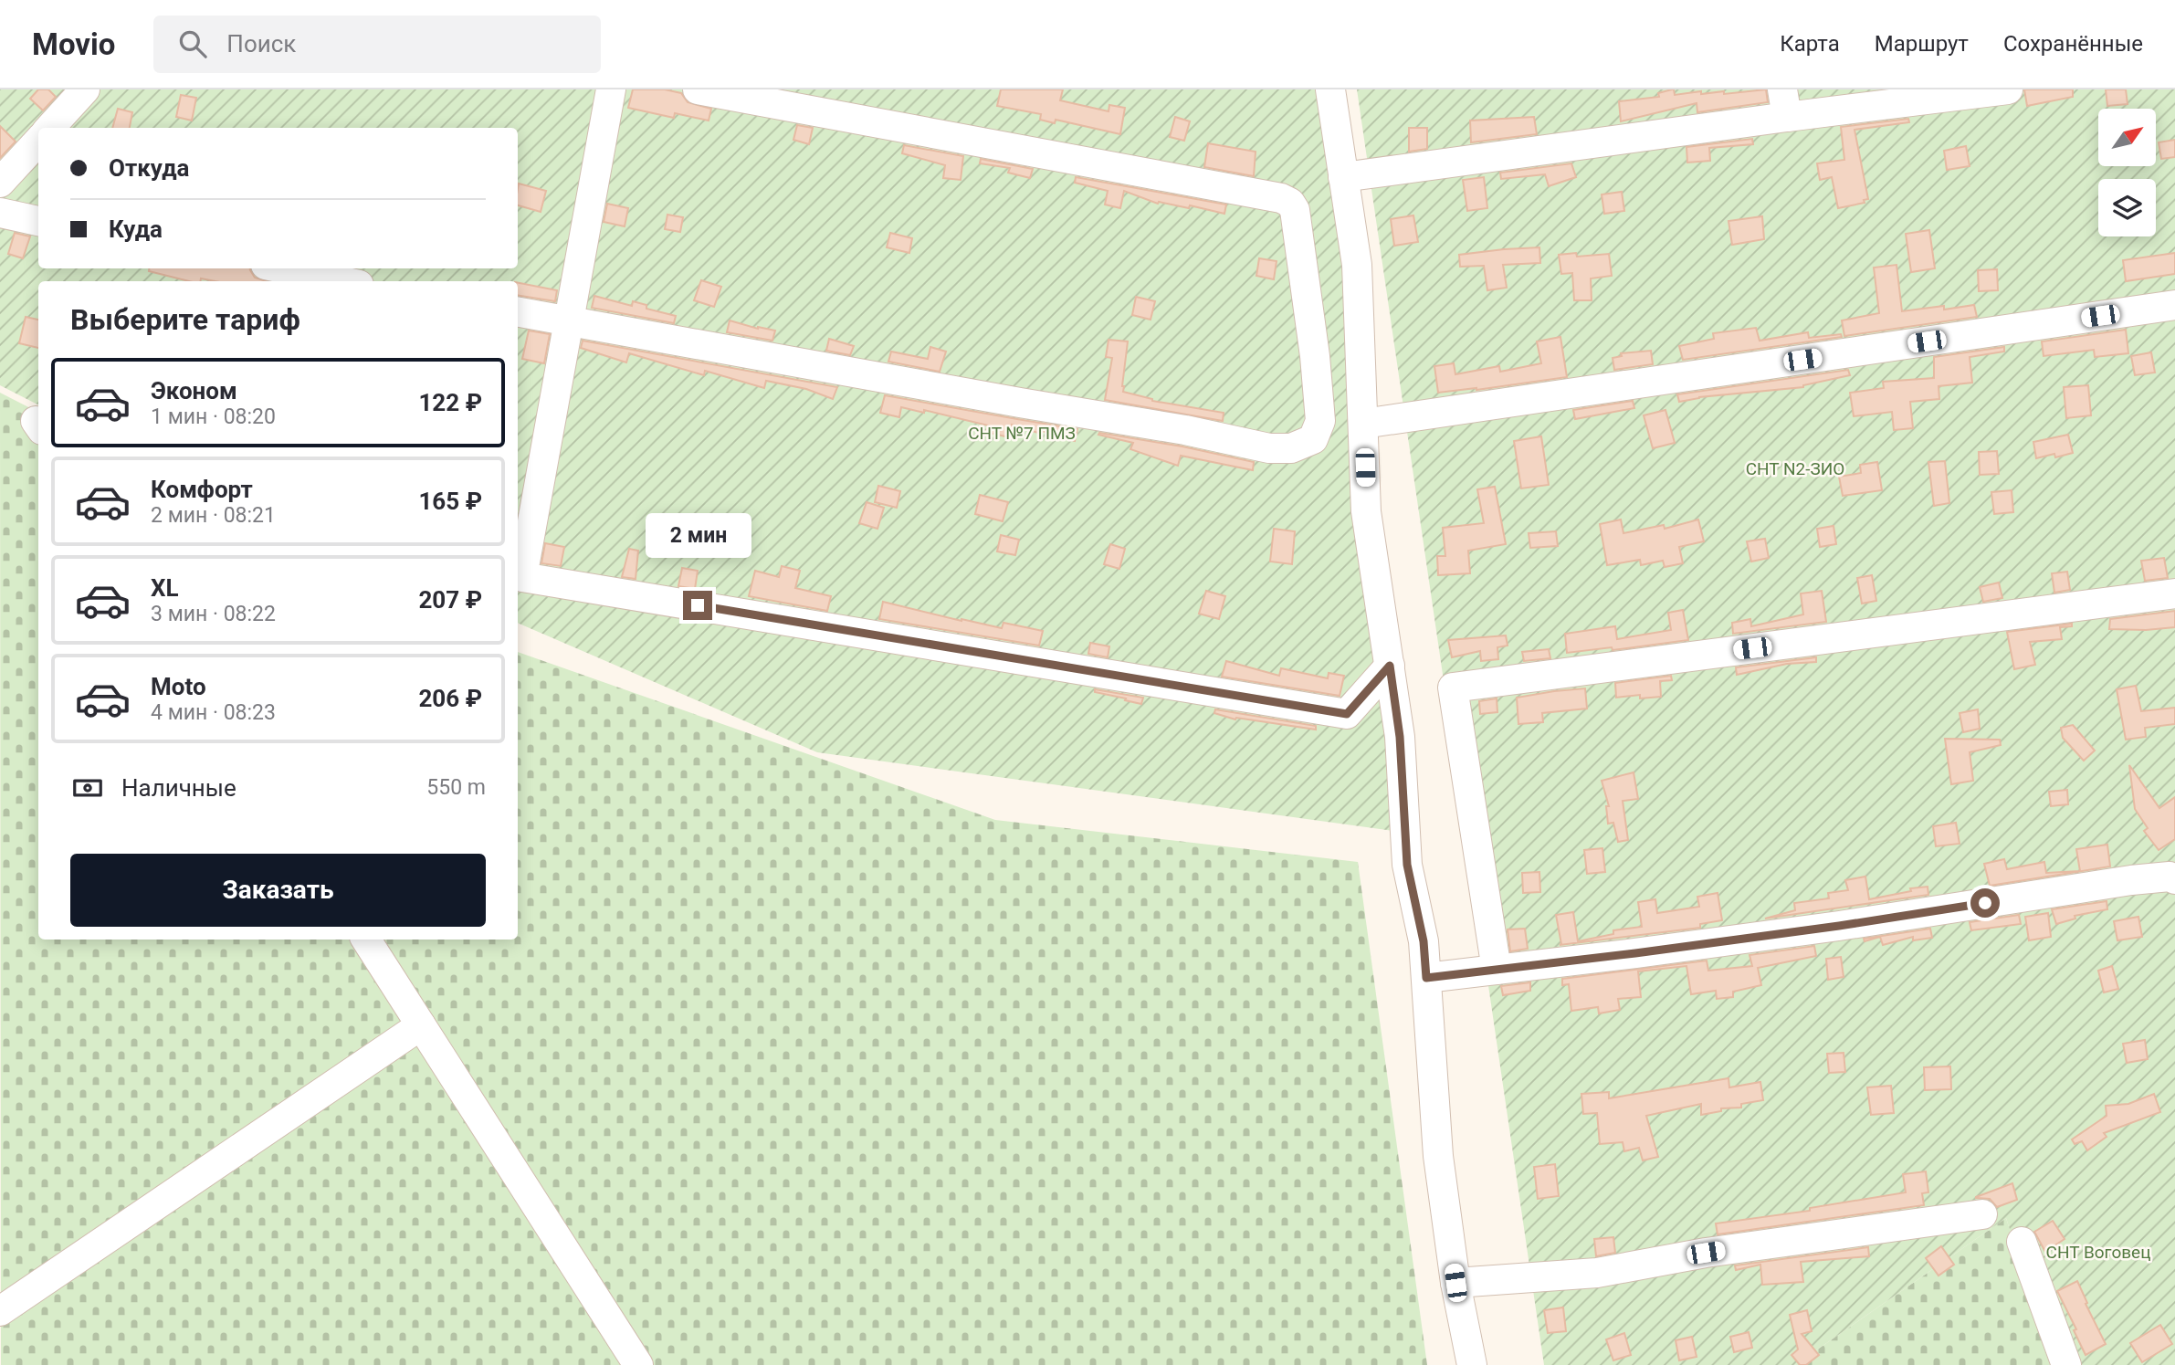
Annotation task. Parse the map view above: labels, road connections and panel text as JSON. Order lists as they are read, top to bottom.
{
  "parks": ["СНТ №7 ПМЗ", "СНТ N2-ЗИО", "СНТ Воговец"],
  "north": "top right",
  "page": {
    "header": "Movio",
    "search": "Поиск",
    "nav": ["Карта", "Маршрут", "Сохранённые"],
    "banner": ["Откуда", "Куда"],
    "heading": "Выберите тариф",
    "list": [
      {
        "name": "Эконом",
        "note": "1 мин · 08:20",
        "value": "122 ₽"
      },
      {
        "name": "Комфорт",
        "note": "2 мин · 08:21",
        "value": "165 ₽"
      },
      {
        "name": "XL",
        "note": "3 мин · 08:22",
        "value": "207 ₽"
      },
      {
        "name": "Moto",
        "note": "4 мин · 08:23",
        "value": "206 ₽"
      }
    ],
    "bubble": "2 мин",
    "pay": ["Наличные", "550 m"],
    "buttons": "Заказать"
  }
}
